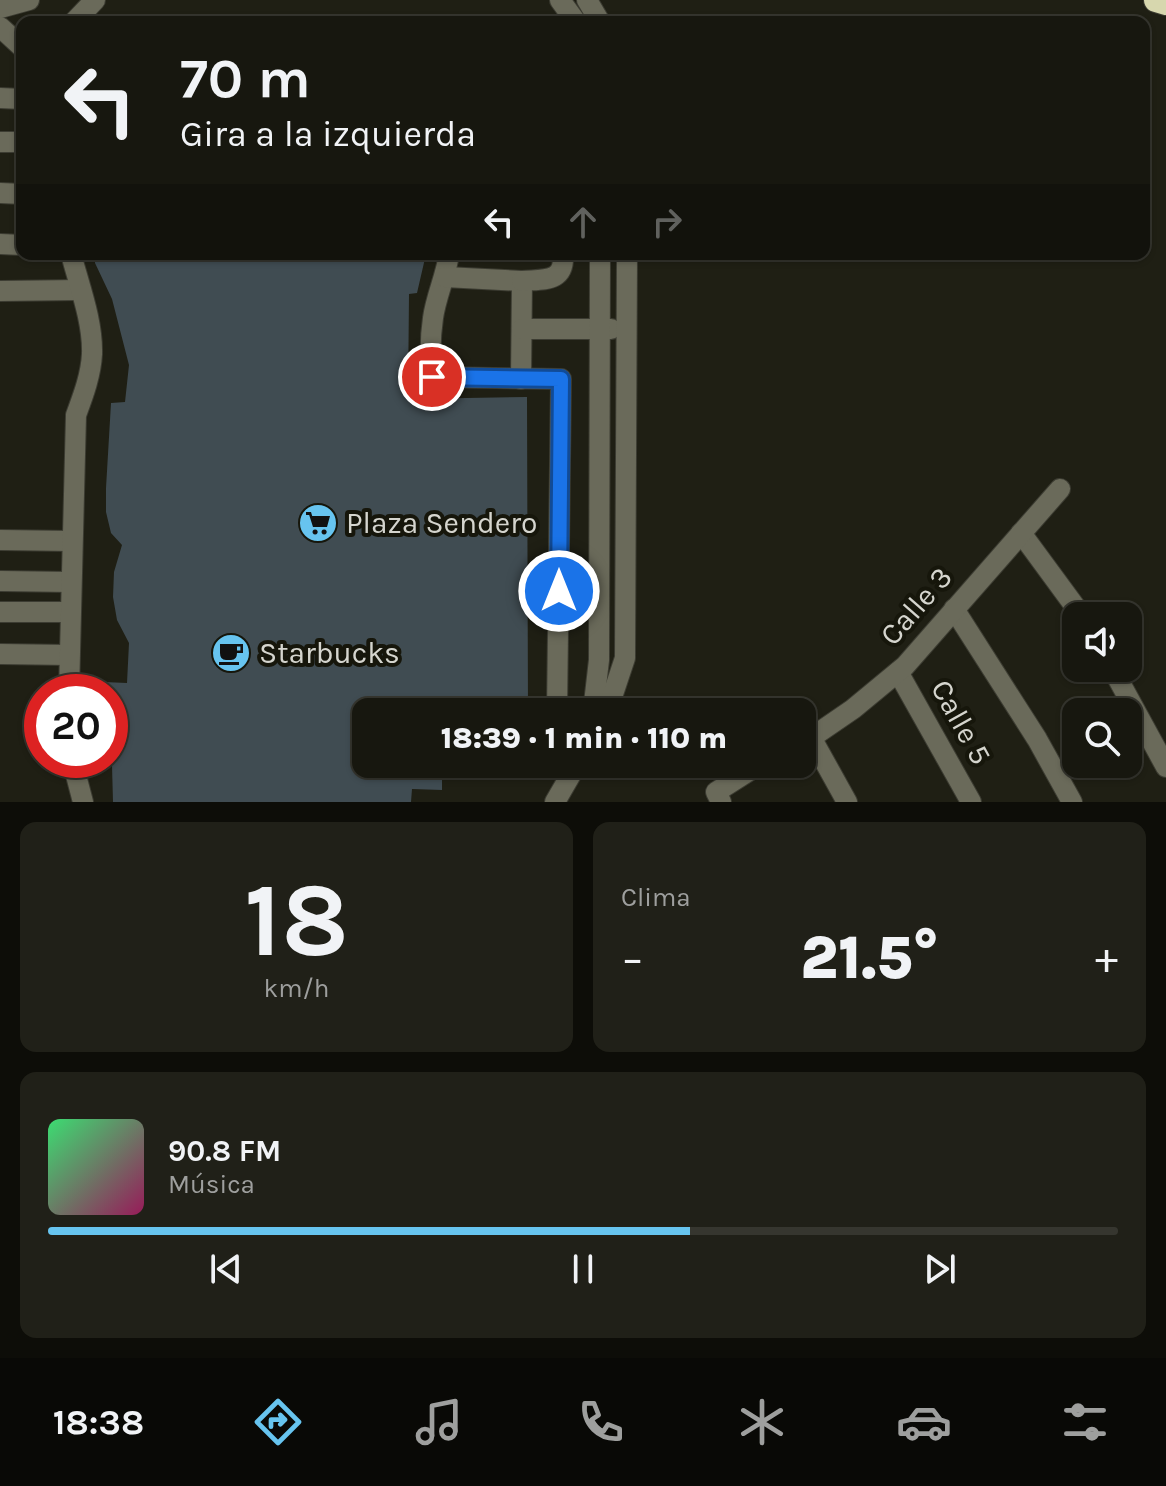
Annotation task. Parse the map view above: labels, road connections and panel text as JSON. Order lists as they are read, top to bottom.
{
  "streets": {
    "street": ["Calle 3", "Calle 5"]
  },
  "crossings": [
    ["Calle 3", "Calle 5"]
  ],
  "places": {
    "supermarket": ["Plaza Sendero"],
    "cafe": ["Starbucks"]
  },
  "page": {
    "turn": ["70 m", "Gira a la izquierda"],
    "limit": "20",
    "trip": "18:39 · 1 min · 110 m",
    "tile": [
      ["18", "km/h"],
      "Clima"
    ],
    "heat": ["−", "21.5°", "+"],
    "song": ["90.8 FM", "Música"],
    "tabs": "18:38"
  }
}
